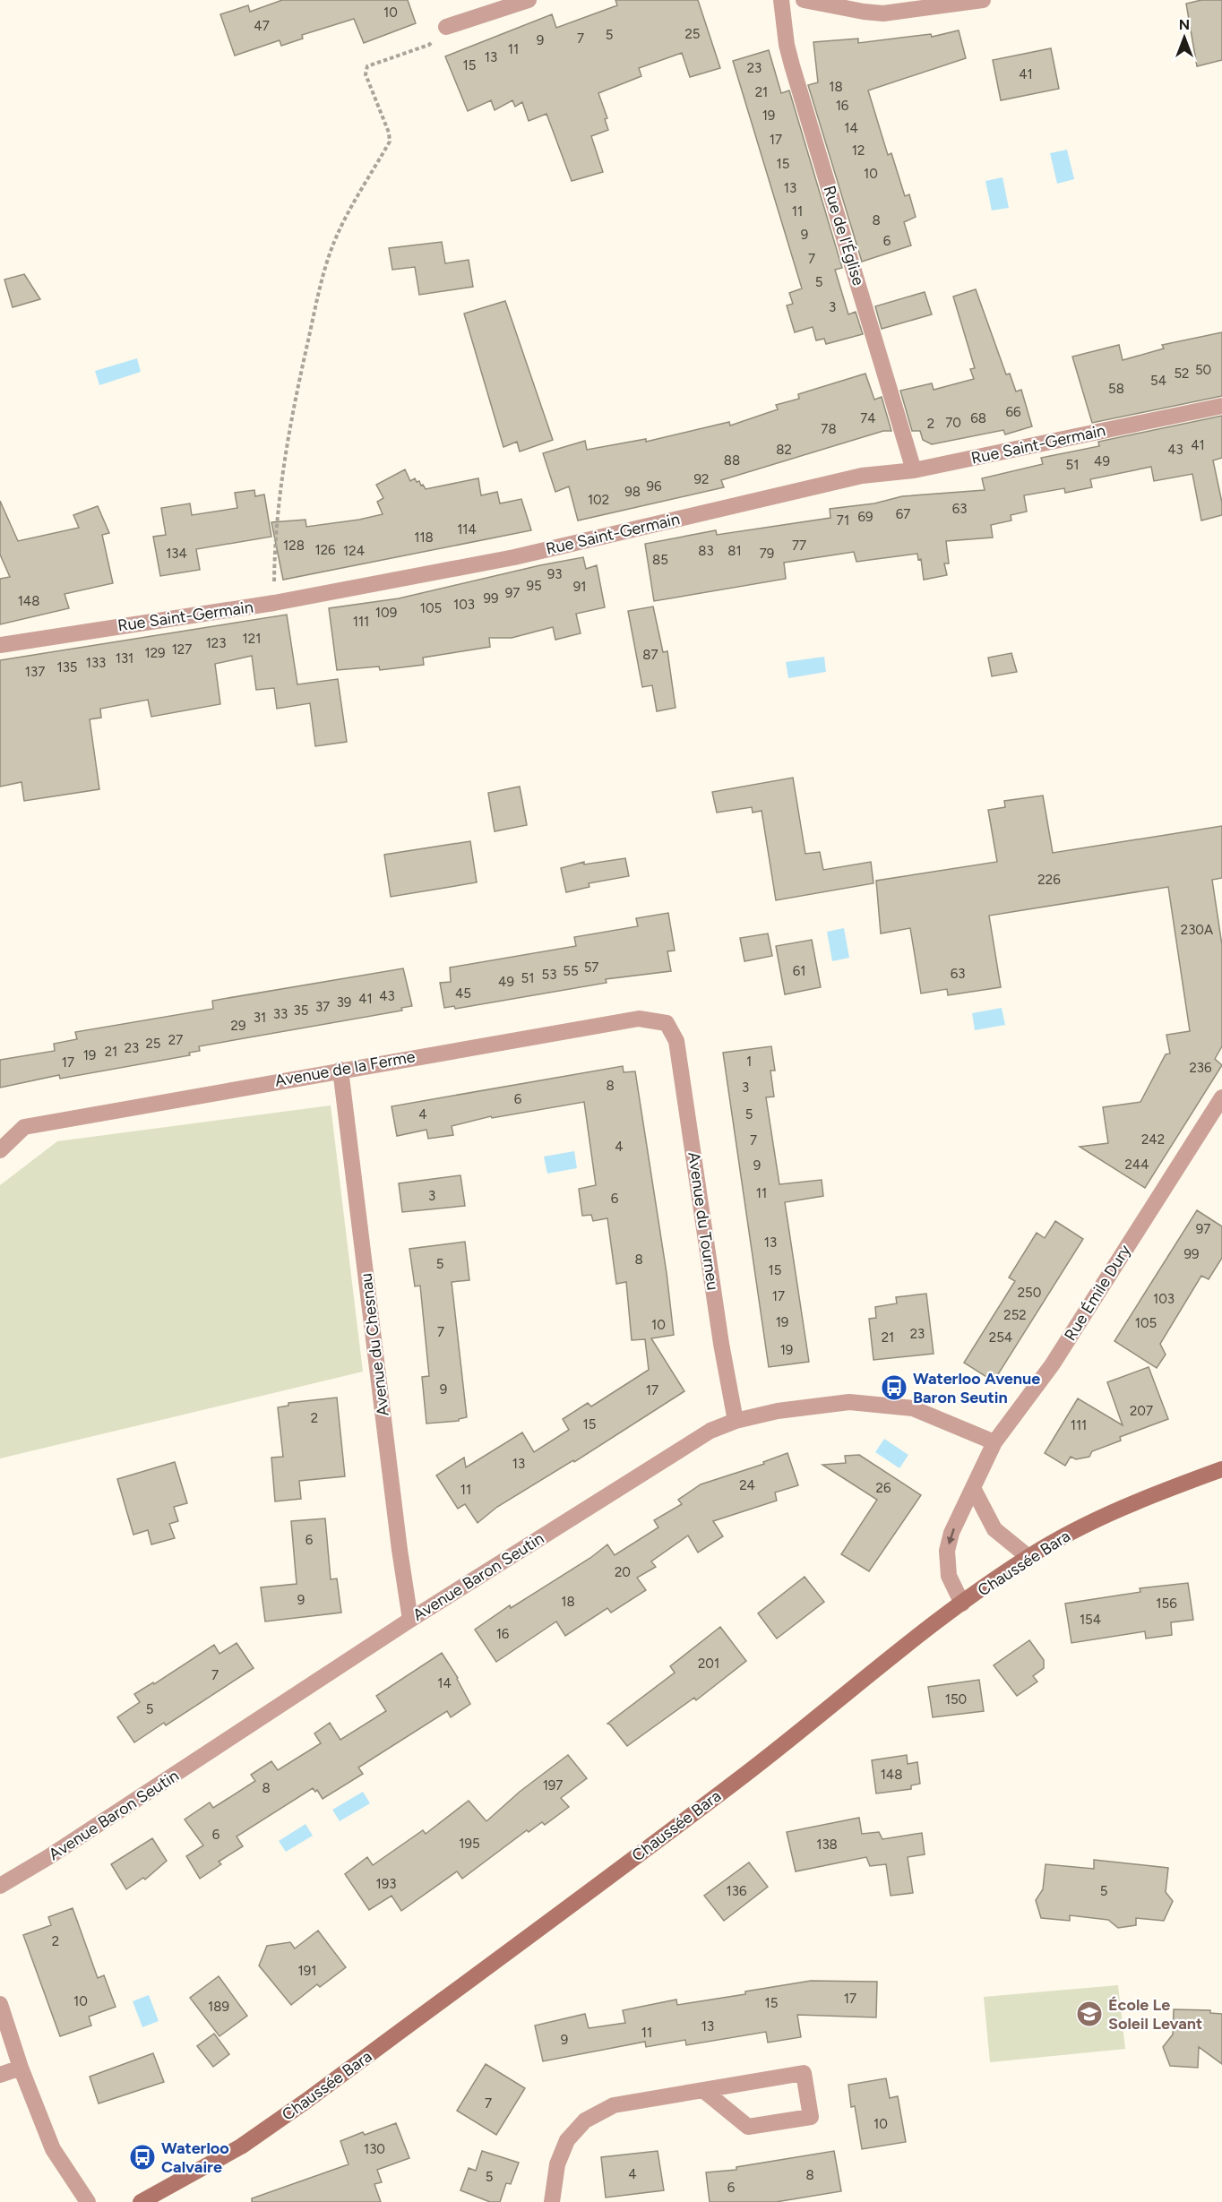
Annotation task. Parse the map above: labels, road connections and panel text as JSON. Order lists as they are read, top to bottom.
{
  "streets": {
    "main road": ["Chaussée Bara"],
    "street": [
      "Rue de l'Église",
      "Rue Saint-Germain",
      "Avenue de la Ferme",
      "Avenue du Tourneu",
      "Rue Émile Dury",
      "Avenue du Chesnau",
      "Avenue Baron Seutin"
    ]
  },
  "crossings": [
    ["Rue de l'Église", "Rue Saint-Germain"],
    ["Avenue de la Ferme", "Avenue du Tourneu"],
    ["Avenue de la Ferme", "Avenue du Chesnau"],
    ["Avenue du Tourneu", "Avenue Baron Seutin"],
    ["Rue Émile Dury", "Chaussée Bara"],
    ["Rue Émile Dury", "Avenue Baron Seutin"],
    ["Avenue du Chesnau", "Avenue Baron Seutin"]
  ],
  "places": {
    "bus stop": ["Waterloo Avenue Baron Seutin", "Waterloo Calvaire"],
    "school or university": ["École Le Soleil Levant"]
  },
  "house_numbers": [
    "10",
    "47",
    "25",
    "5",
    "7",
    "9",
    "11",
    "13",
    "15",
    "23",
    "41",
    "18",
    "21",
    "16",
    "19",
    "14",
    "17",
    "12",
    "15",
    "10",
    "13",
    "11",
    "8",
    "9",
    "6",
    "7",
    "5",
    "3",
    "50",
    "52",
    "54",
    "58",
    "66",
    "74",
    "68",
    "70",
    "2",
    "78",
    "41",
    "82",
    "43",
    "88",
    "49",
    "51",
    "92",
    "96",
    "98",
    "102",
    "63",
    "67",
    "69",
    "71",
    "114",
    "118",
    "128",
    "77",
    "126",
    "124",
    "83",
    "81",
    "134",
    "79",
    "85",
    "93",
    "95",
    "91",
    "97",
    "99",
    "148",
    "103",
    "105",
    "109",
    "111",
    "121",
    "123",
    "127",
    "129",
    "87",
    "131",
    "133",
    "135",
    "137",
    "226",
    "230A",
    "57",
    "55",
    "61",
    "63",
    "53",
    "51",
    "49",
    "45",
    "43",
    "41",
    "39",
    "37",
    "35",
    "33",
    "31",
    "29",
    "27",
    "25",
    "23",
    "21",
    "19",
    "1",
    "17",
    "236",
    "8",
    "3",
    "6",
    "4",
    "5",
    "242",
    "7",
    "4",
    "244",
    "9",
    "11",
    "3",
    "6",
    "97",
    "13",
    "99",
    "8",
    "5",
    "15",
    "250",
    "17",
    "103",
    "252",
    "19",
    "105",
    "10",
    "7",
    "23",
    "21",
    "254",
    "19",
    "9",
    "17",
    "207",
    "2",
    "15",
    "111",
    "13",
    "24",
    "26",
    "11",
    "6",
    "20",
    "9",
    "18",
    "156",
    "154",
    "16",
    "201",
    "7",
    "14",
    "150",
    "5",
    "148",
    "197",
    "8",
    "6",
    "195",
    "138",
    "193",
    "136",
    "5",
    "2",
    "191",
    "17",
    "10",
    "15",
    "189",
    "13",
    "11",
    "9",
    "7",
    "10",
    "130",
    "4",
    "8",
    "5",
    "6"
  ],
  "north": "top"
}
